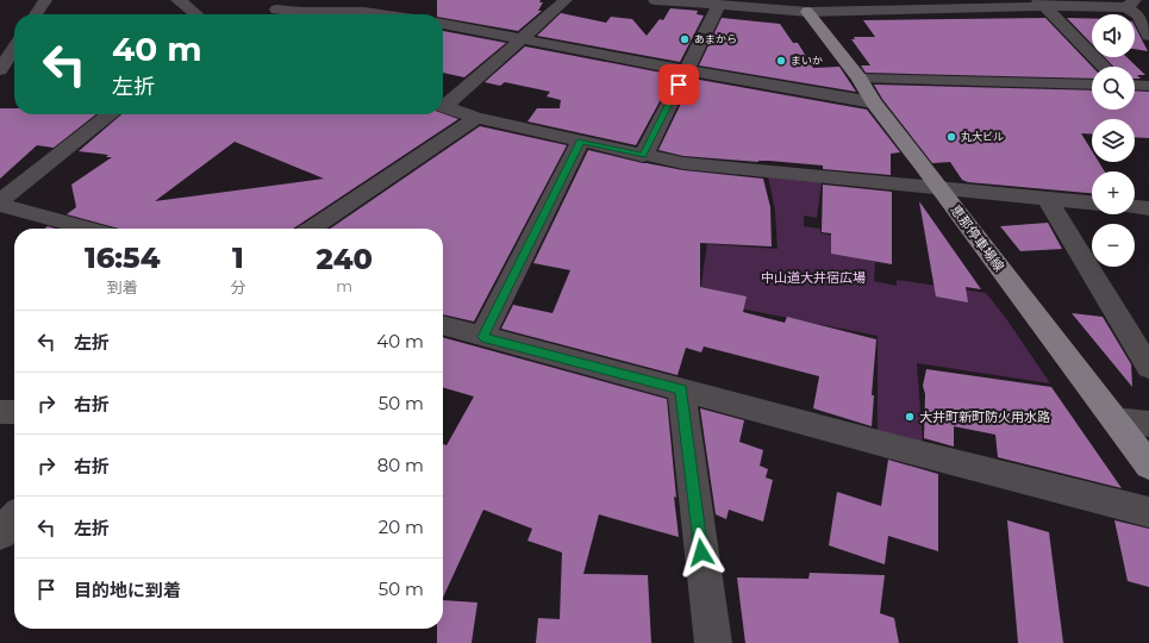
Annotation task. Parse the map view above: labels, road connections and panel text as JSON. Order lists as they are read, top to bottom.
{
  "streets": {
    "main road": ["恵那停車場線"]
  },
  "parks": ["中山道大井宿広場"],
  "places": [
    "あまから",
    "まいか",
    "丸大ビル",
    "大井町新町防火用水路"
  ],
  "page": {
    "map_buttons": ["+", "−"],
    "turn": ["40 m", "左折"],
    "eta": [
      "16:54",
      "到着",
      "1",
      "分",
      "240",
      "m"
    ],
    "list": [
      {
        "name": "左折",
        "value": "40 m"
      },
      {
        "name": "右折",
        "value": "50 m"
      },
      {
        "name": "右折",
        "value": "80 m"
      },
      {
        "name": "左折",
        "value": "20 m"
      },
      {
        "name": "目的地に到着",
        "value": "50 m"
      }
    ]
  }
}
